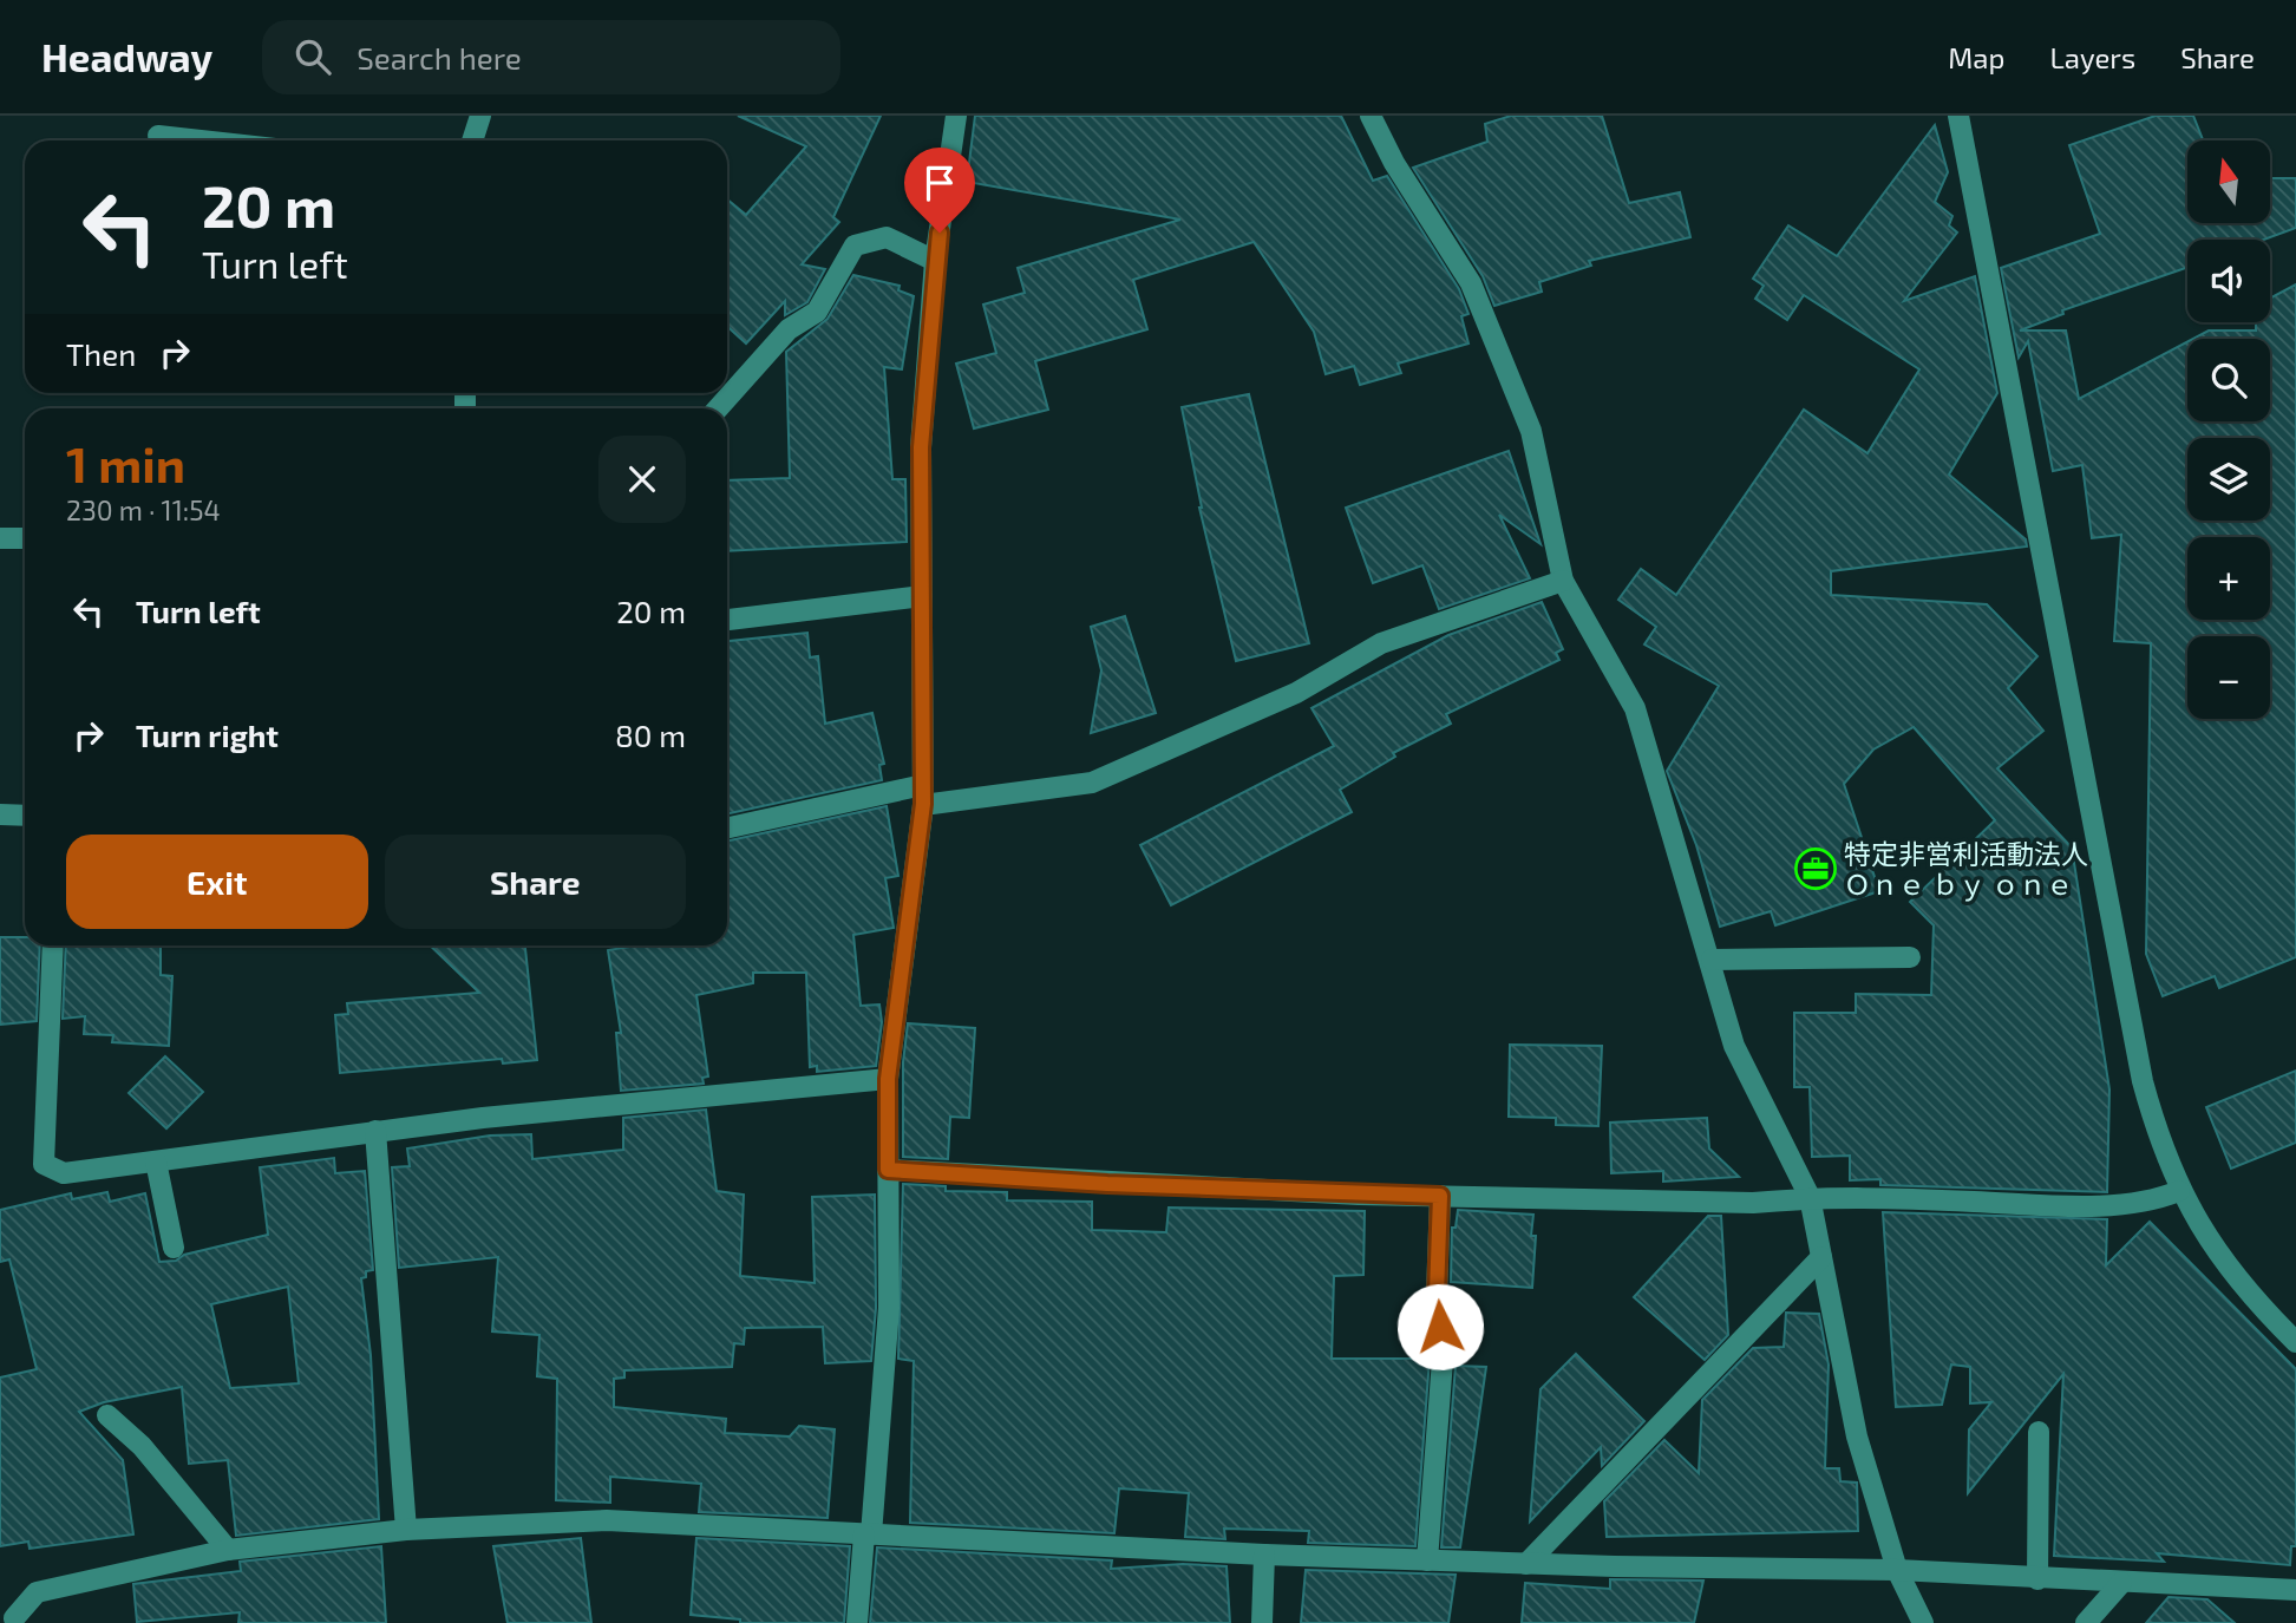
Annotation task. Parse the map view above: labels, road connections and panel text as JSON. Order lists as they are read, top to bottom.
{
  "places": {
    "office": ["特定非営利活動法人 Ｏｎｅ ｂｙ ｏｎｅ"]
  },
  "north": "top",
  "page": {
    "header": "Headway",
    "search": "Search here",
    "nav": ["Map", "Layers", "Share"],
    "map_buttons": ["+", "−"],
    "turn": ["20 m", "Turn left"],
    "then": "Then",
    "heading": ["1 min", "230 m · 11:54"],
    "list": [
      {
        "name": "Turn left",
        "value": "20 m"
      },
      {
        "name": "Turn right",
        "value": "80 m"
      }
    ],
    "buttons": ["Exit", "Share"]
  }
}
